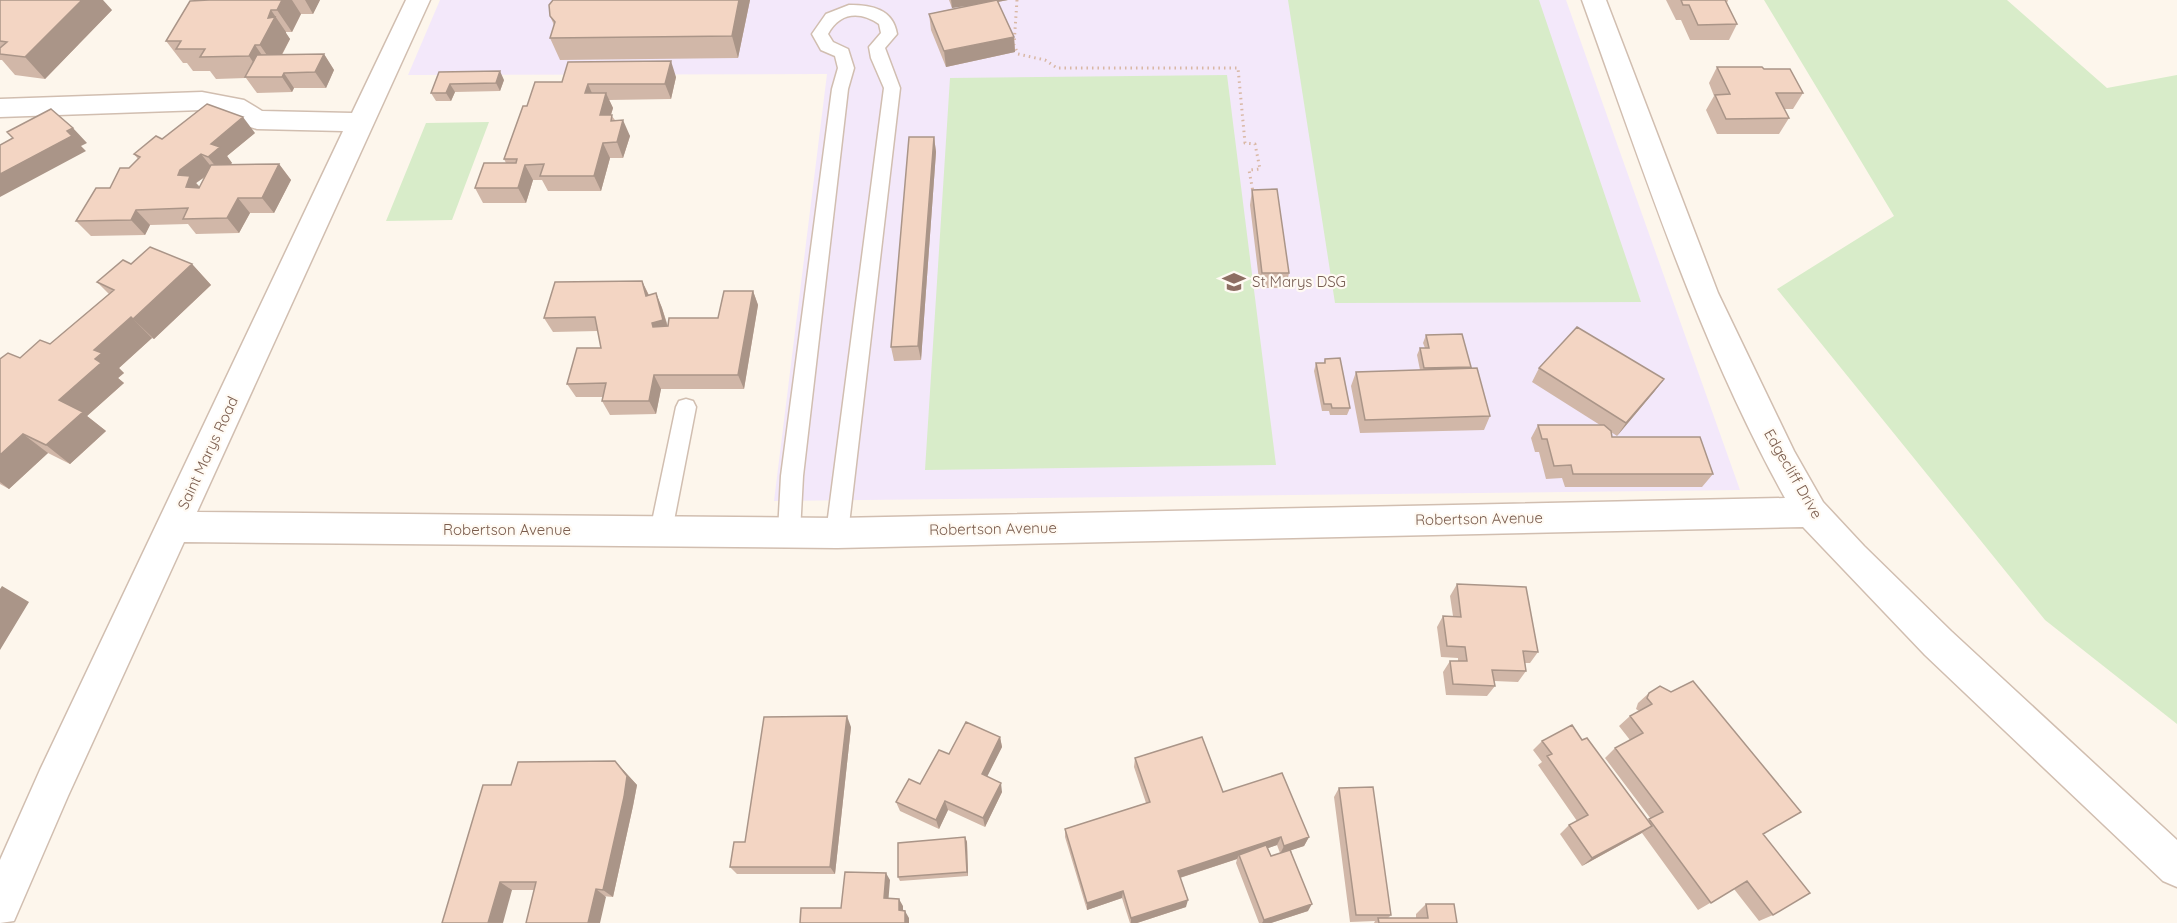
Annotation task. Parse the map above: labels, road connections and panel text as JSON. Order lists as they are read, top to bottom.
{
  "streets": {
    "street": ["Saint Marys Road", "Edgecliff Drive", "Robertson Avenue"]
  },
  "crossings": [
    ["Saint Marys Road", "Robertson Avenue"],
    ["Edgecliff Drive", "Robertson Avenue"]
  ],
  "places": {
    "school or university": ["St Marys DSG"]
  }
}
